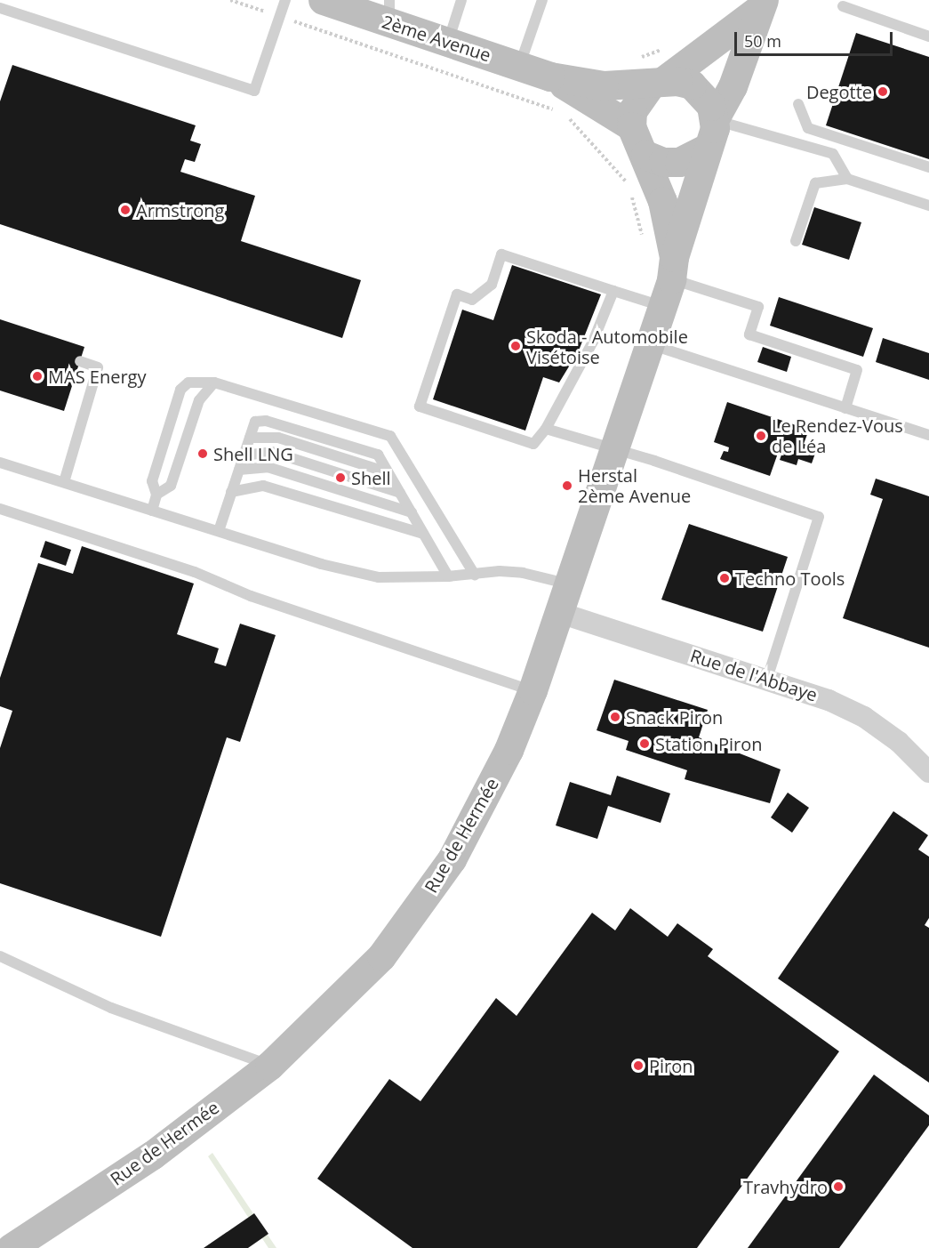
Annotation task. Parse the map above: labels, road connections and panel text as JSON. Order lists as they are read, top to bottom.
{
  "streets": {
    "street": ["2ème Avenue", "Rue de l'Abbaye", "Rue de Hermée"]
  },
  "crossings": [
    ["2ème Avenue", "Rue de Hermée"],
    ["Rue de l'Abbaye", "Rue de Hermée"]
  ],
  "places": [
    "Degotte",
    "Armstrong",
    "Skoda - Automobile Visétoise",
    "MAS Energy",
    "Le Rendez-Vous de Léa",
    "Shell LNG",
    "Shell",
    "Herstal 2ème Avenue",
    "Techno Tools",
    "Snack Piron",
    "Station Piron",
    "Piron",
    "Travhydro"
  ],
  "scale_bar": "50 m"
}
